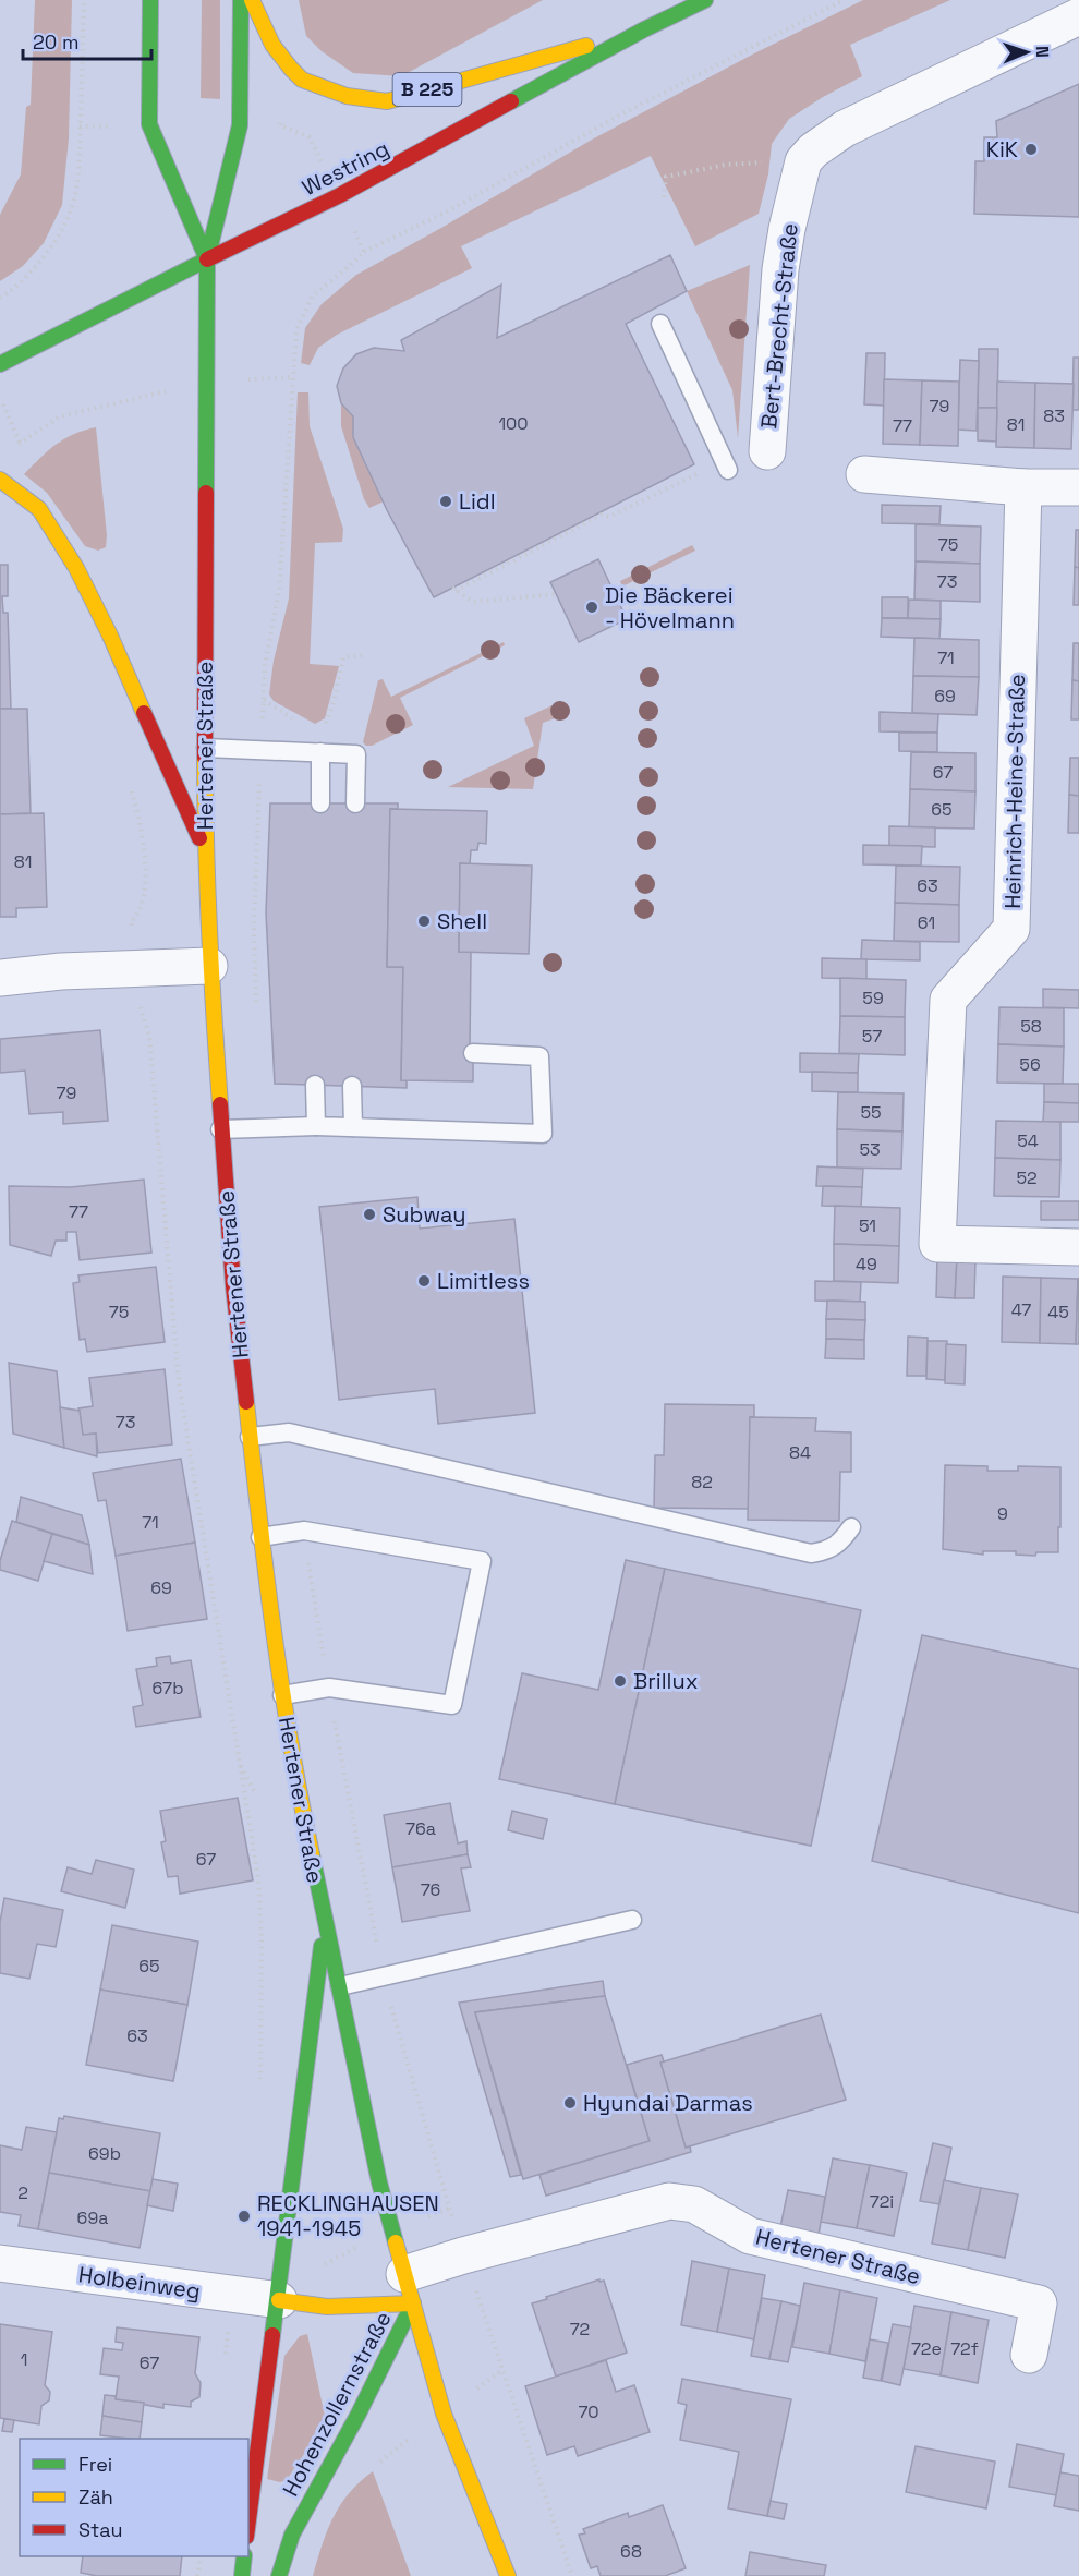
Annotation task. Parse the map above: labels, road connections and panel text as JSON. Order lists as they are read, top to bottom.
{
  "streets": {
    "main road": [
      "B 225",
      "Westring",
      "Hertener Straße",
      "Hohenzollernstraße"
    ],
    "street": ["Bert-Brecht-Straße", "Heinrich-Heine-Straße", "Holbeinweg"]
  },
  "crossings": [
    ["B 225", "Westring"],
    ["Westring", "Hertener Straße"],
    ["Hertener Straße", "Hohenzollernstraße"],
    ["Holbeinweg", "Hohenzollernstraße"]
  ],
  "places": [
    "KiK",
    "Lidl",
    "Die Bäckerei - Hövelmann",
    "Shell",
    "Subway",
    "Limitless",
    "Brillux",
    "Hyundai Darmas",
    "RECKLINGHAUSEN 1941-1945"
  ],
  "house_numbers": [
    "79",
    "83",
    "100",
    "81",
    "77",
    "75",
    "73",
    "71",
    "69",
    "67",
    "65",
    "81",
    "63",
    "61",
    "59",
    "58",
    "57",
    "56",
    "79",
    "55",
    "54",
    "53",
    "52",
    "77",
    "51",
    "49",
    "47",
    "75",
    "45",
    "73",
    "84",
    "82",
    "9",
    "71",
    "69",
    "67b",
    "76a",
    "67",
    "76",
    "65",
    "63",
    "69b",
    "2",
    "72i",
    "69a",
    "72",
    "72e",
    "72f",
    "1",
    "67",
    "70",
    "68"
  ],
  "legend": ["Frei", "Zäh", "Stau"],
  "scale_bar": "20 m",
  "north": "right"
}
